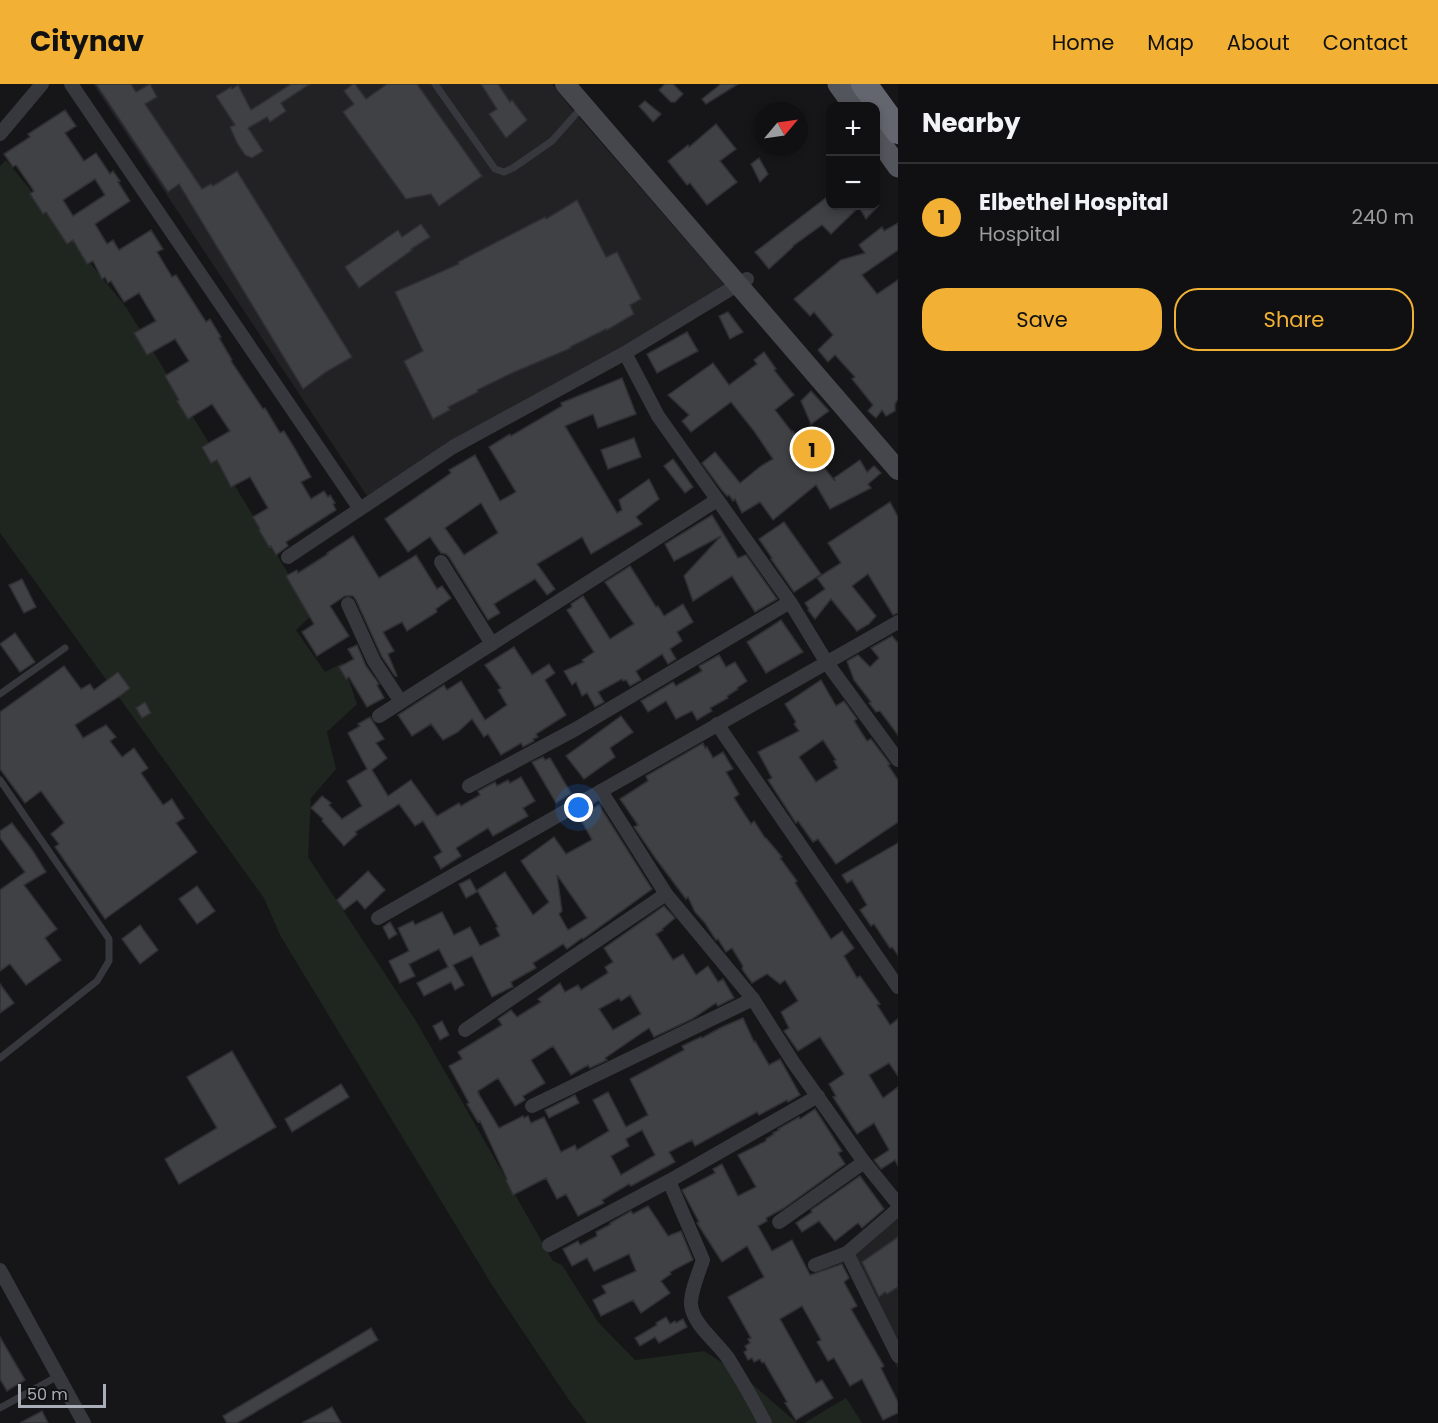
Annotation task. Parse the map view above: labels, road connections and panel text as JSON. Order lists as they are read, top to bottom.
{
  "scale_bar": "50 m",
  "north": "top right",
  "page": {
    "header": "Citynav",
    "nav": [
      "Home",
      "Map",
      "About",
      "Contact"
    ],
    "heading": "Nearby",
    "map_buttons": ["+", "−"],
    "list": [
      {
        "mark": "1",
        "name": "Elbethel Hospital",
        "note": "Hospital",
        "value": "240 m"
      }
    ],
    "buttons": ["Save", "Share"],
    "pins": "1",
    "scale": "50 m"
  }
}
